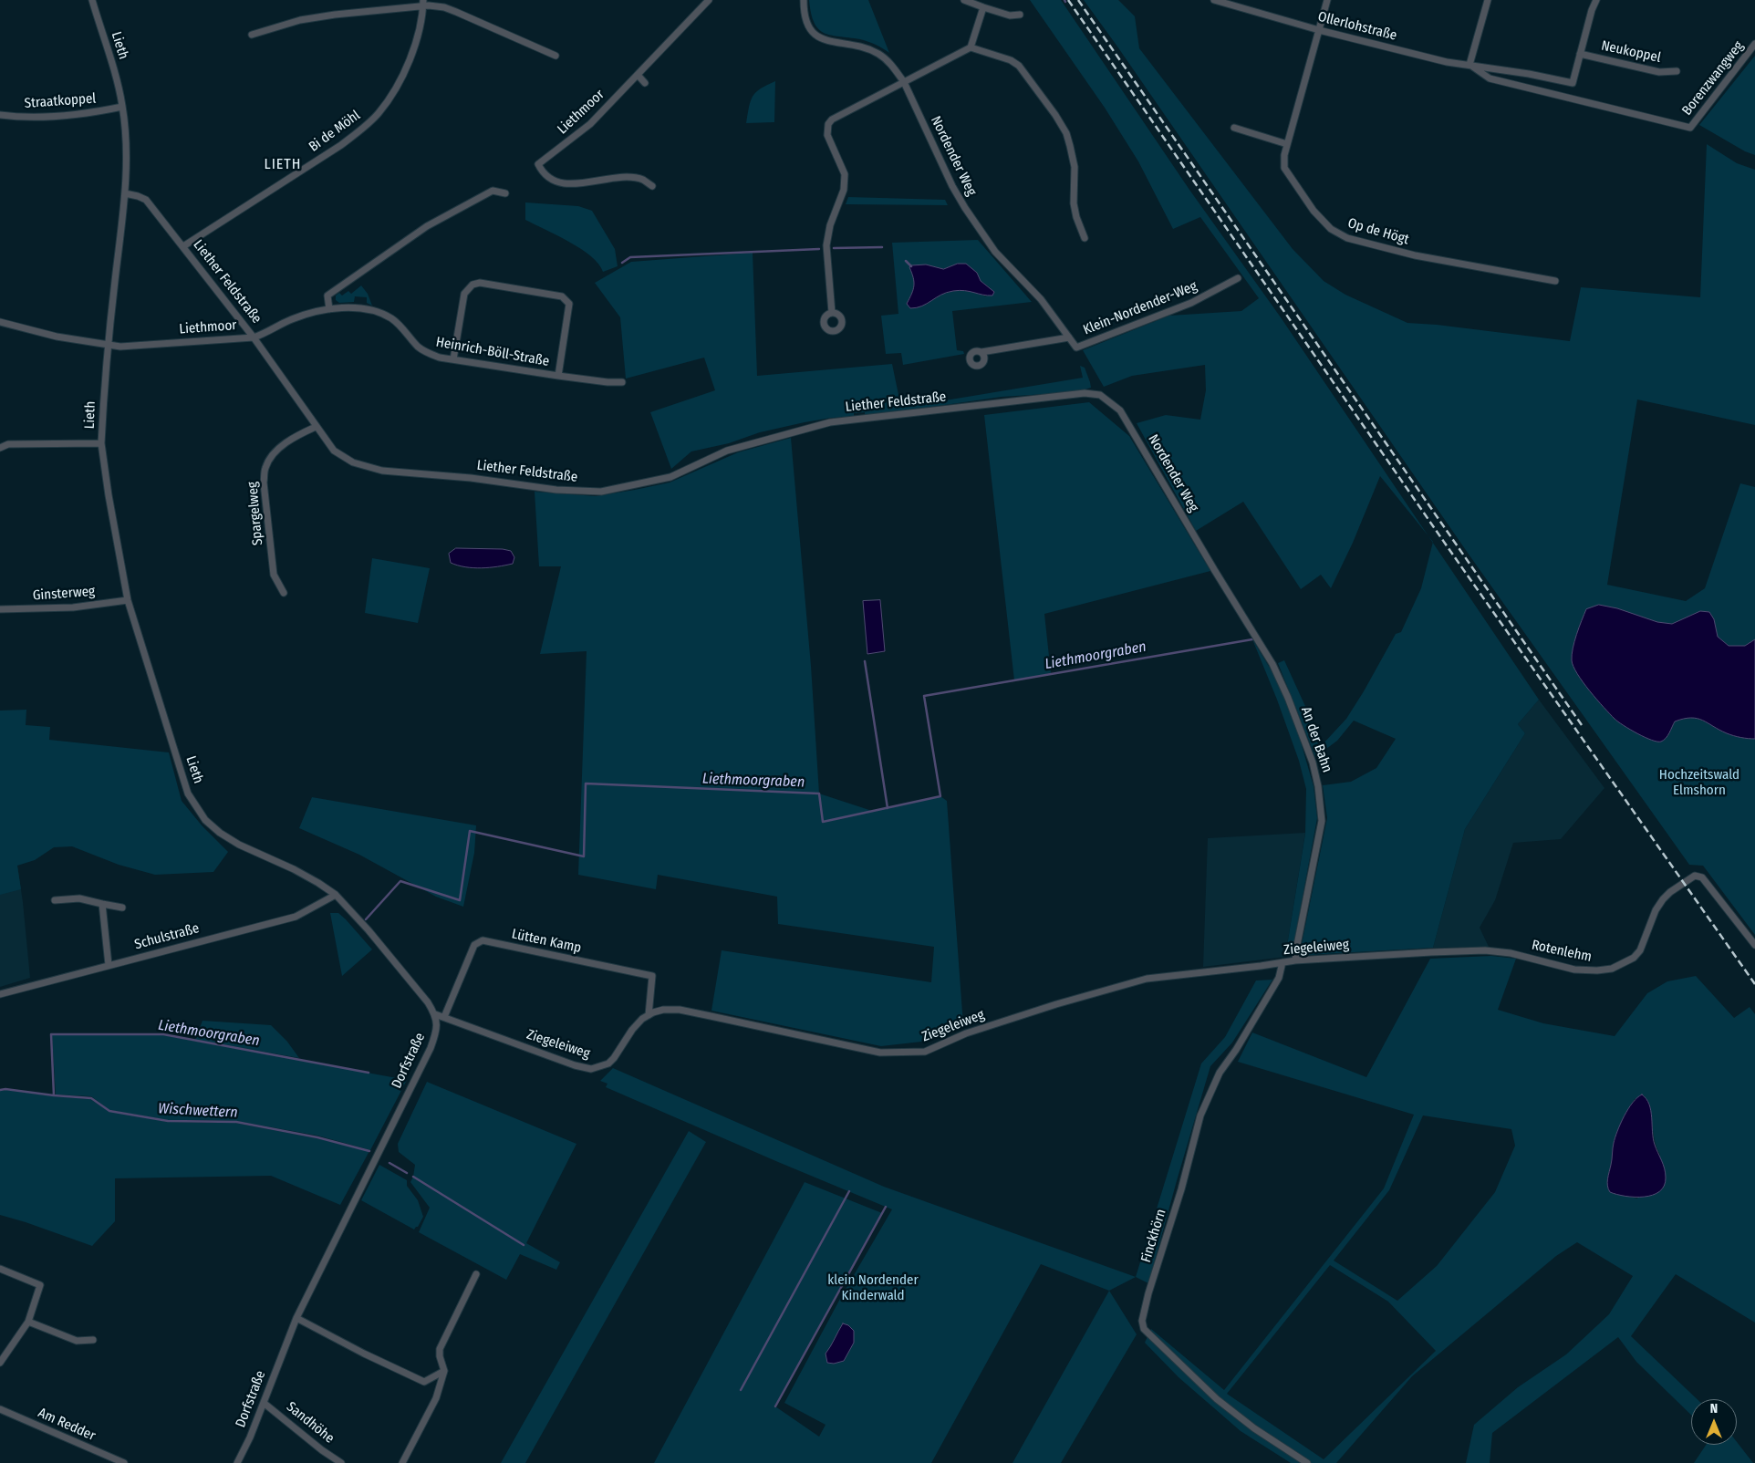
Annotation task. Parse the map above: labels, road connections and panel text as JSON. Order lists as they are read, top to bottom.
{
  "streets": {
    "street": [
      "Ollerlohstraße",
      "Lieth",
      "Neukoppel",
      "Borenzwangweg",
      "Straatkoppel",
      "Liethmoor",
      "Bi de Möhl",
      "Nordender Weg",
      "Op de Högt",
      "Liether Feldstraße",
      "Klein-Nordender-Weg",
      "Heinrich-Böll-Straße",
      "Spargelweg",
      "Ginsterweg",
      "An der Bahn",
      "Schulstraße",
      "Lütten Kamp",
      "Ziegeleiweg",
      "Rotenlehm",
      "Dorfstraße",
      "Finckhörn",
      "Sandhöhe",
      "Am Redder"
    ]
  },
  "crossings": [
    ["Ollerlohstraße", "Neukoppel"],
    ["Ollerlohstraße", "Borenzwangweg"],
    ["Ollerlohstraße", "Op de Högt"],
    ["Lieth", "Straatkoppel"],
    ["Lieth", "Liethmoor"],
    ["Lieth", "Liether Feldstraße"],
    ["Lieth", "Ginsterweg"],
    ["Lieth", "Schulstraße"],
    ["Liethmoor", "Liether Feldstraße"],
    ["Liethmoor", "Heinrich-Böll-Straße"],
    ["Bi de Möhl", "Liether Feldstraße"],
    ["Nordender Weg", "Liether Feldstraße"],
    ["Nordender Weg", "Klein-Nordender-Weg"],
    ["Nordender Weg", "An der Bahn"],
    ["Liether Feldstraße", "Spargelweg"],
    ["An der Bahn", "Ziegeleiweg"],
    ["Lütten Kamp", "Ziegeleiweg"],
    ["Ziegeleiweg", "Rotenlehm"],
    ["Ziegeleiweg", "Dorfstraße"],
    ["Ziegeleiweg", "Finckhörn"],
    ["Dorfstraße", "Sandhöhe"]
  ],
  "districts": ["LIETH"],
  "water": ["Liethmoorgraben", "Wischwettern"],
  "parks": ["Hochzeitswald Elmshorn", "klein Nordender Kinderwald"],
  "north": "top"
}
